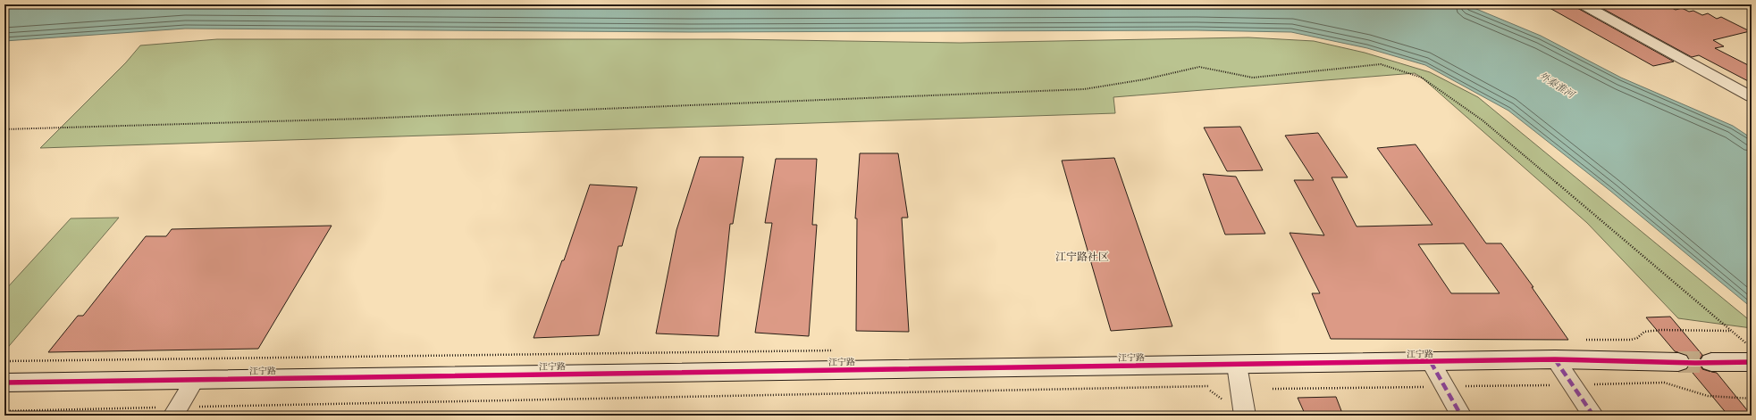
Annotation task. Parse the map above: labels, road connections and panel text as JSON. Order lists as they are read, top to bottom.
{
  "streets": {
    "street": ["江宁路"]
  },
  "districts": ["江宁路社区"],
  "water": ["外秦淮河"]
}
